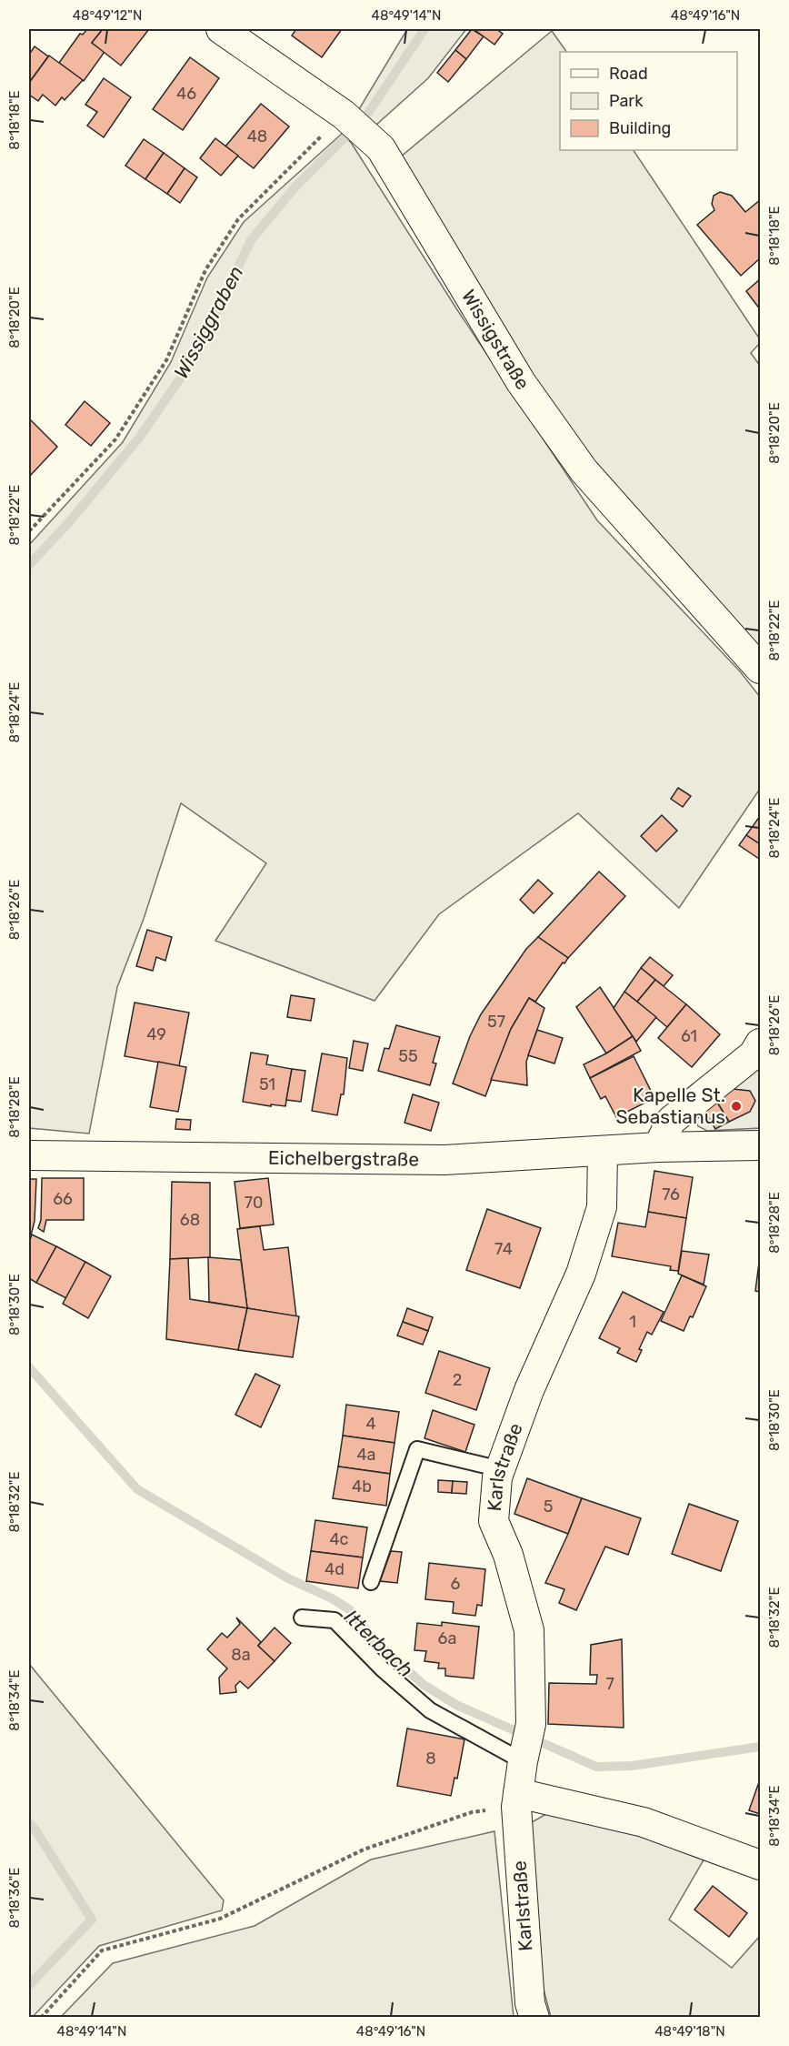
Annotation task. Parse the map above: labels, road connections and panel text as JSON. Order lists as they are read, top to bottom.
{
  "streets": {
    "street": ["Wissigstraße", "Eichelbergstraße", "Karlstraße"]
  },
  "crossings": [
    ["Eichelbergstraße", "Karlstraße"]
  ],
  "water": ["Wissiggraben", "Itterbach"],
  "places": ["Kapelle St. Sebastianus"],
  "house_numbers": [
    "46",
    "48",
    "57",
    "49",
    "61",
    "55",
    "51",
    "76",
    "66",
    "70",
    "68",
    "74",
    "1",
    "2",
    "4",
    "4a",
    "4b",
    "5",
    "4c",
    "4d",
    "6",
    "6a",
    "8a",
    "7",
    "8"
  ],
  "legend": ["Road", "Park", "Building"],
  "coordinates": [
    "48°49'12\"N",
    "48°49'14\"N",
    "48°49'16\"N",
    "8°18'18\"E",
    "8°18'20\"E",
    "8°18'22\"E",
    "8°18'24\"E",
    "8°18'26\"E",
    "8°18'28\"E",
    "8°18'30\"E",
    "8°18'32\"E",
    "8°18'34\"E",
    "8°18'36\"E",
    "48°49'18\"N"
  ]
}
